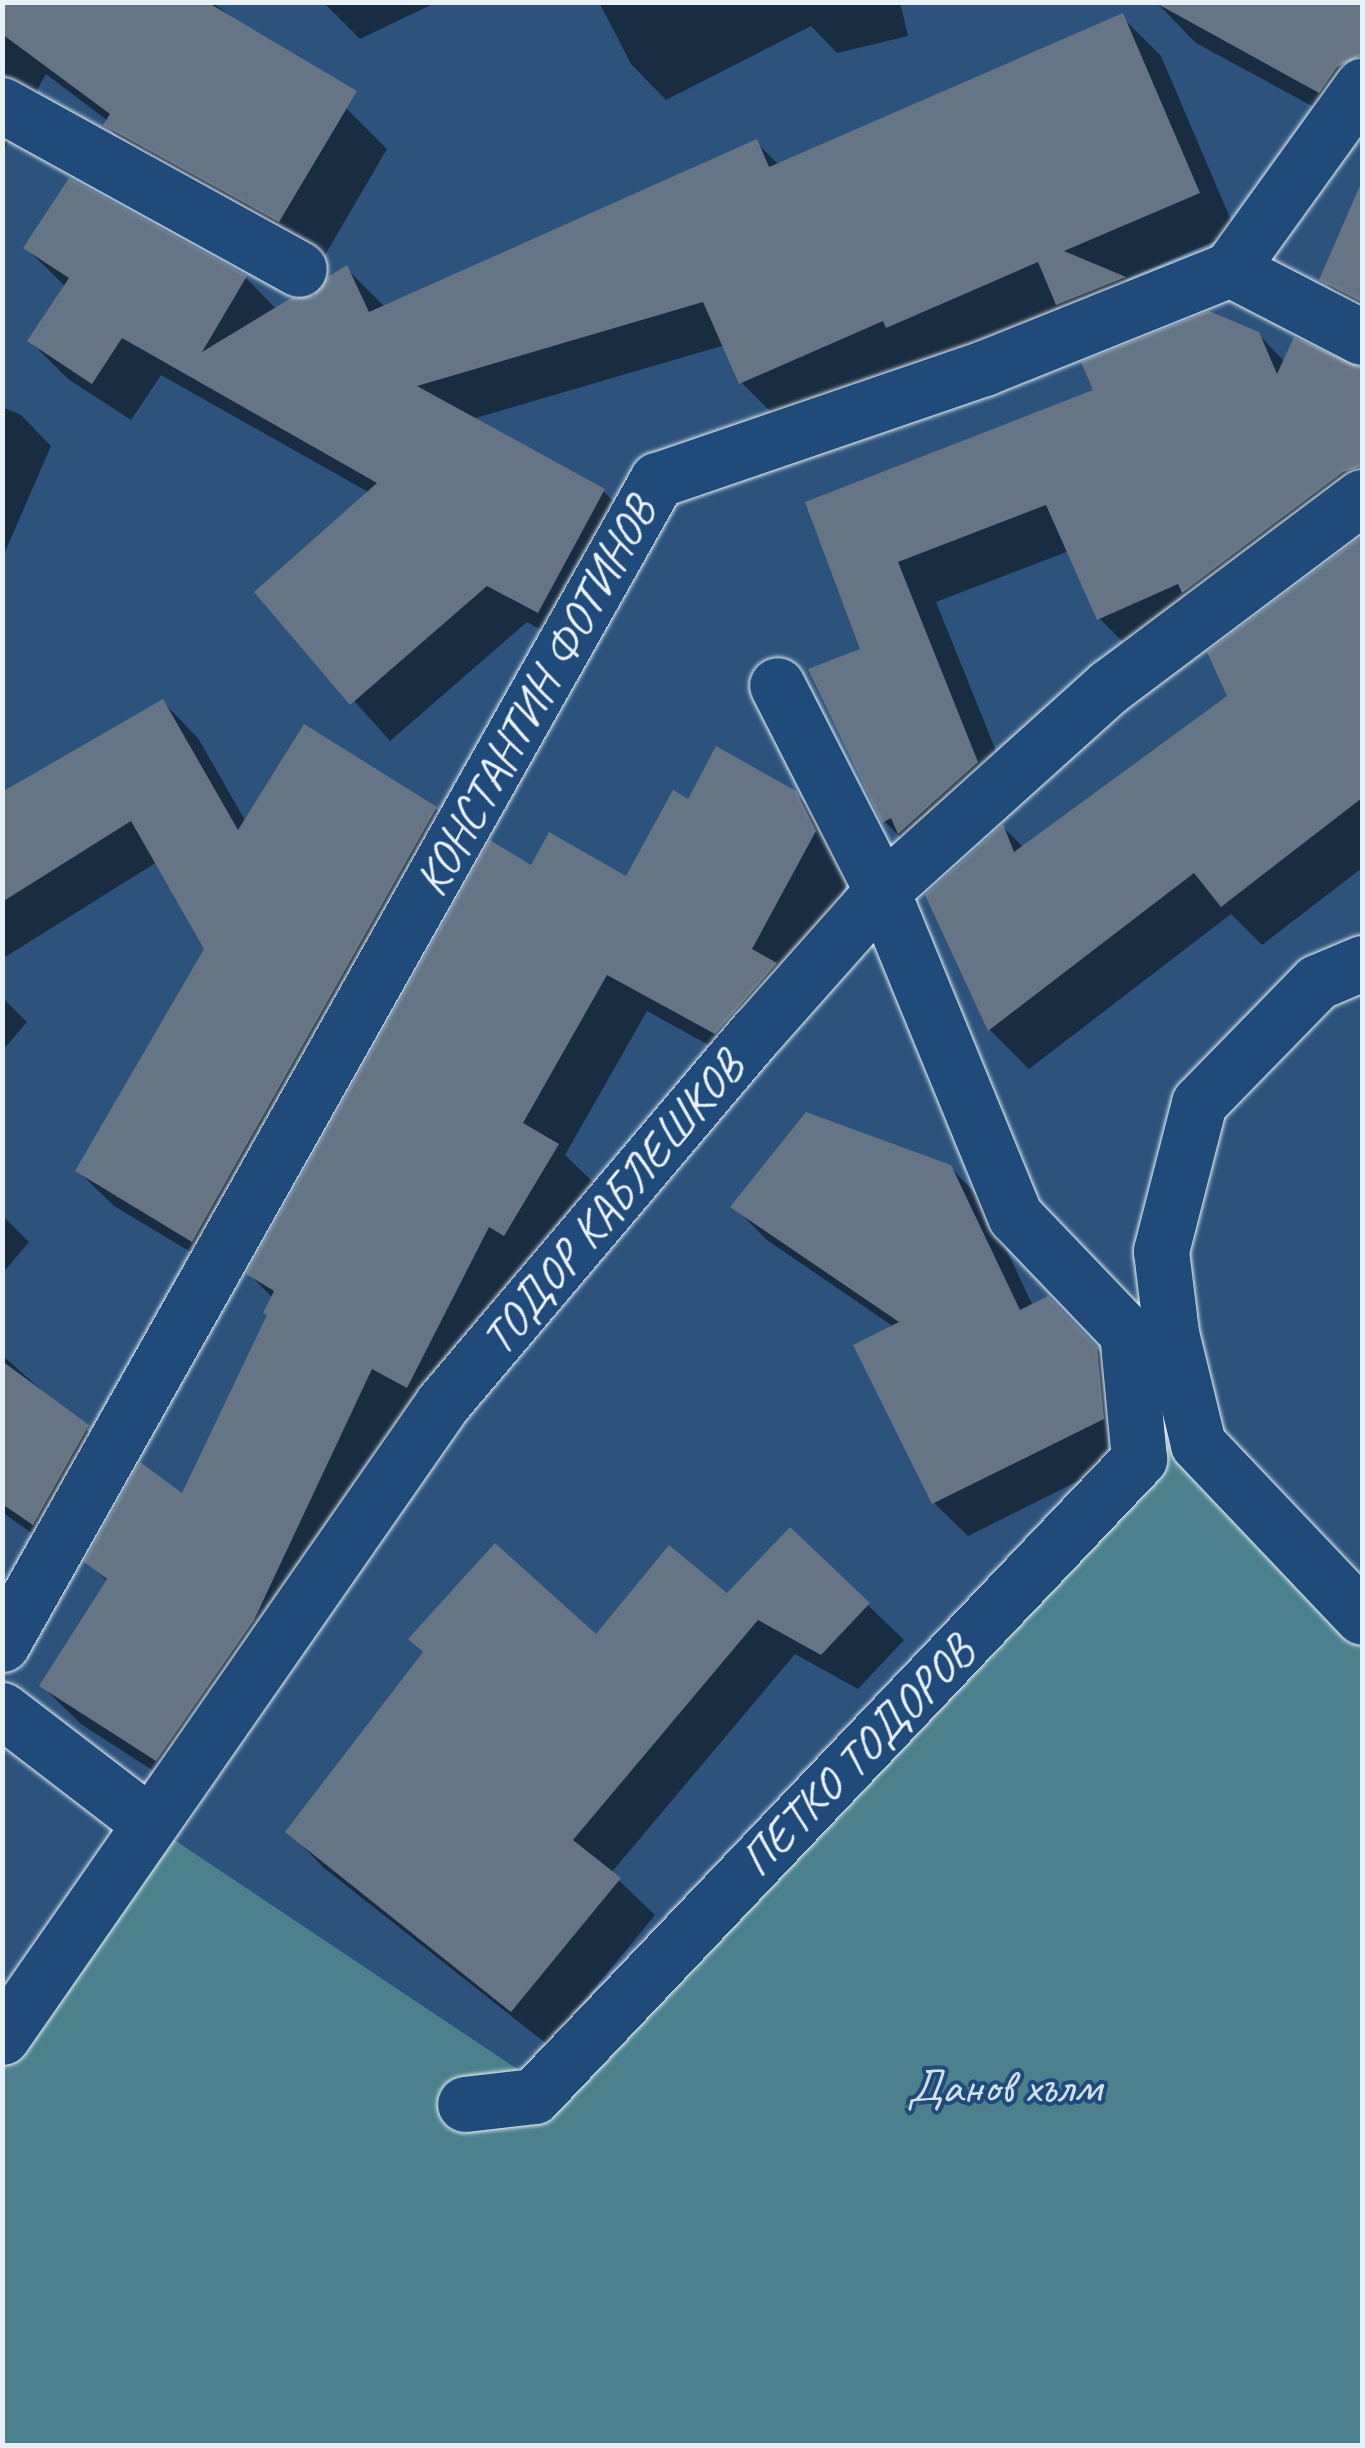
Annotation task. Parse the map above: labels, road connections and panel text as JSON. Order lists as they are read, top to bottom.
{
  "streets": {
    "street": ["КОНСТАНТИН ФОТИНОВ", "ТОДОР КАБЛЕШКОВ", "ПЕТКО ТОДОРОВ"]
  },
  "crossings": [
    ["ТОДОР КАБЛЕШКОВ", "ПЕТКО ТОДОРОВ"]
  ],
  "parks": ["Данов хълм"]
}
